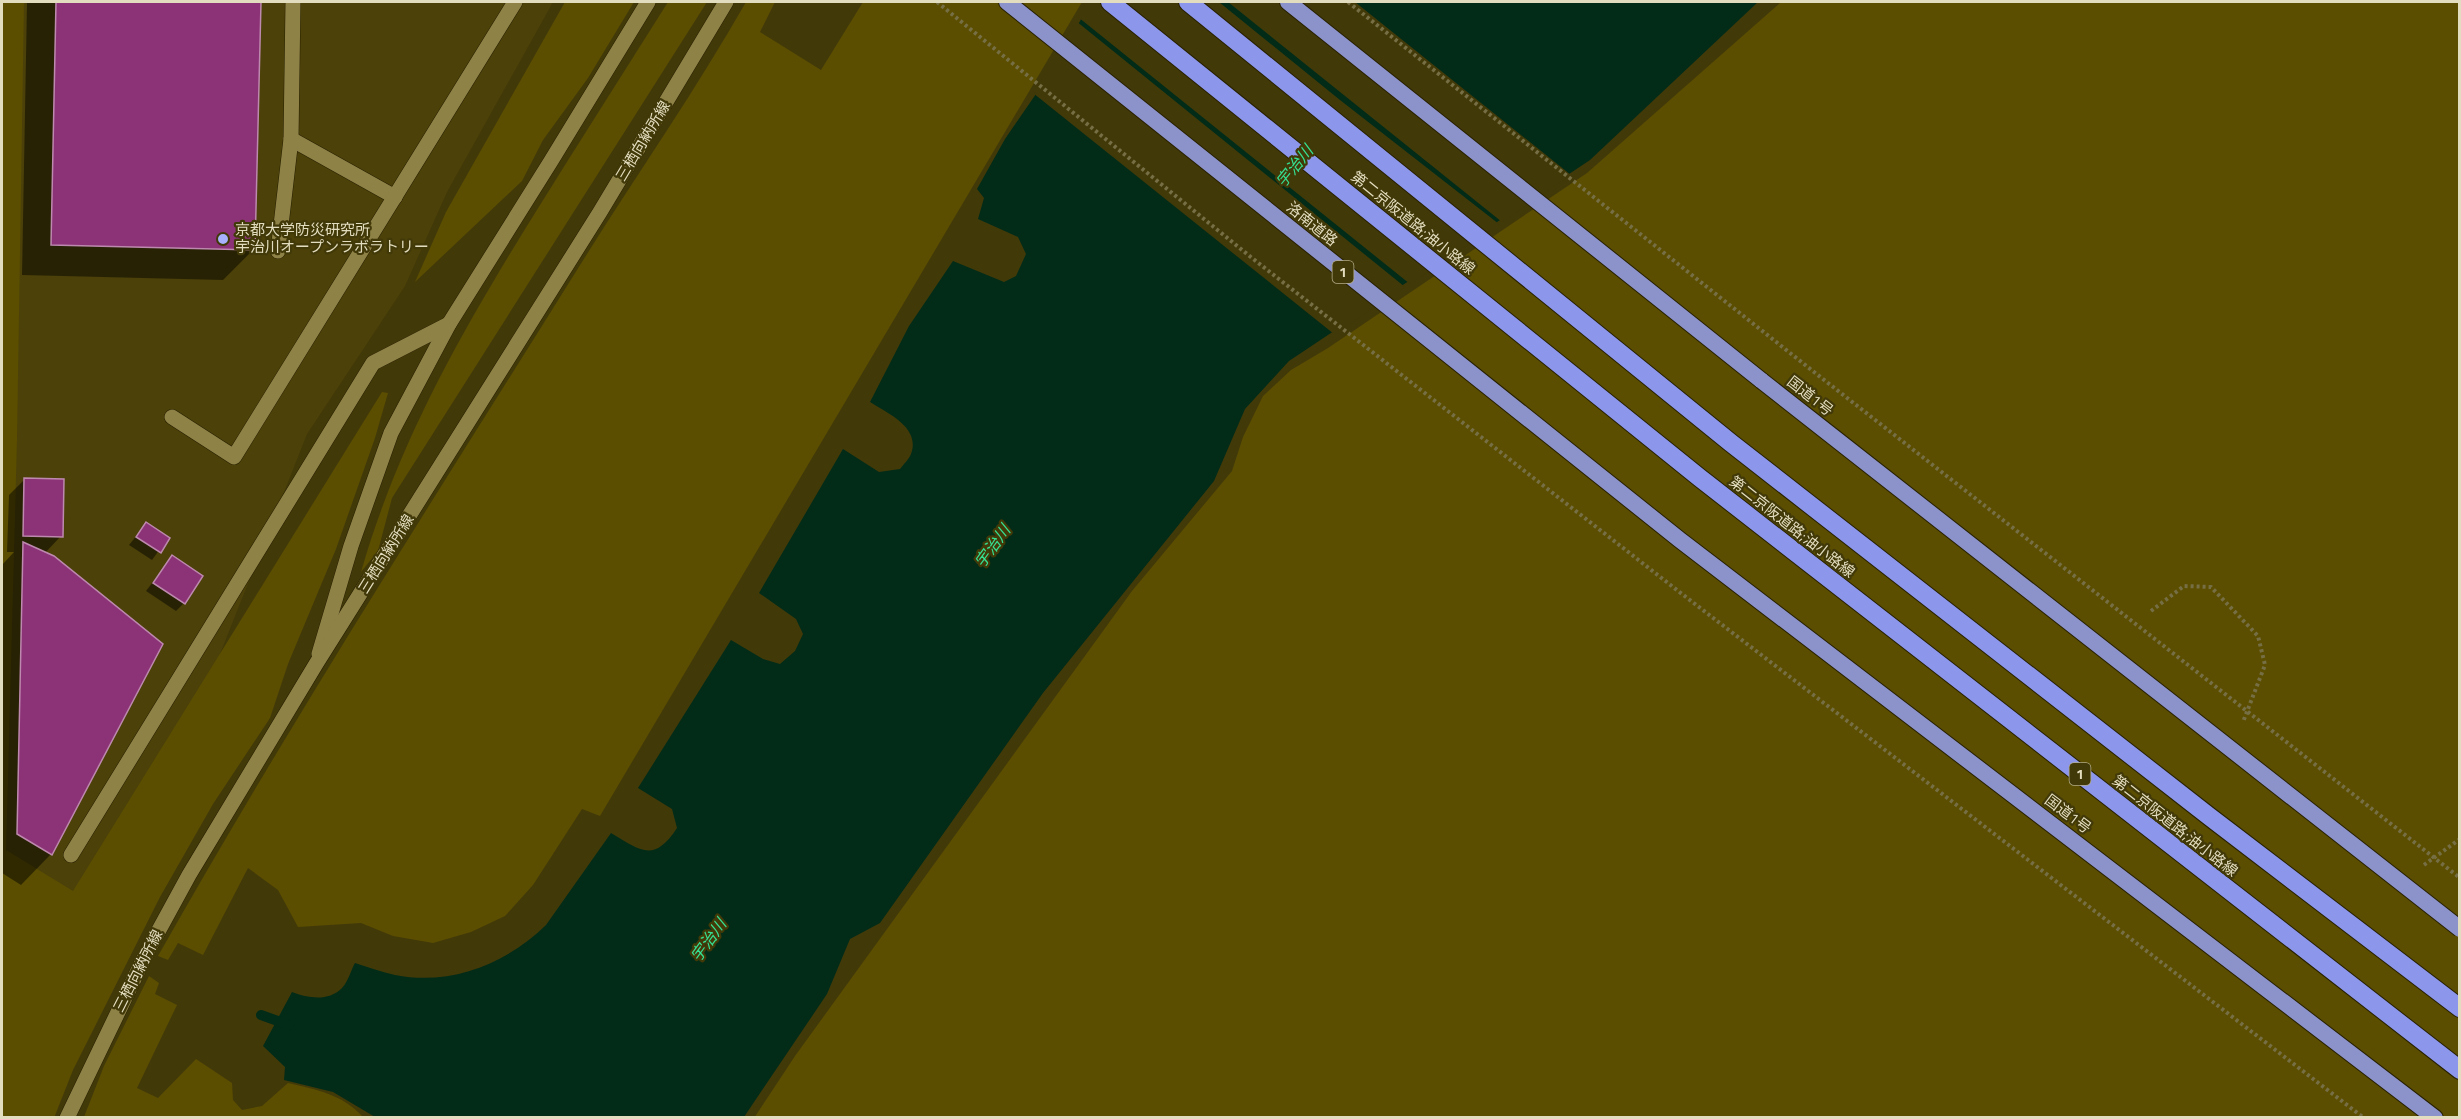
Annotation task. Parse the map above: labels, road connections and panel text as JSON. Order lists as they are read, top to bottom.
{
  "streets": {
    "highway": [
      "第二京阪道路;油小路線",
      "洛南道路",
      "1",
      "国道1号"
    ],
    "street": ["三栖向納所線"]
  },
  "crossings": [
    ["洛南道路", "国道1号"]
  ],
  "water": ["宇治川"],
  "places": ["京都大学防災研究所 宇治川オープンラボラトリー"]
}
